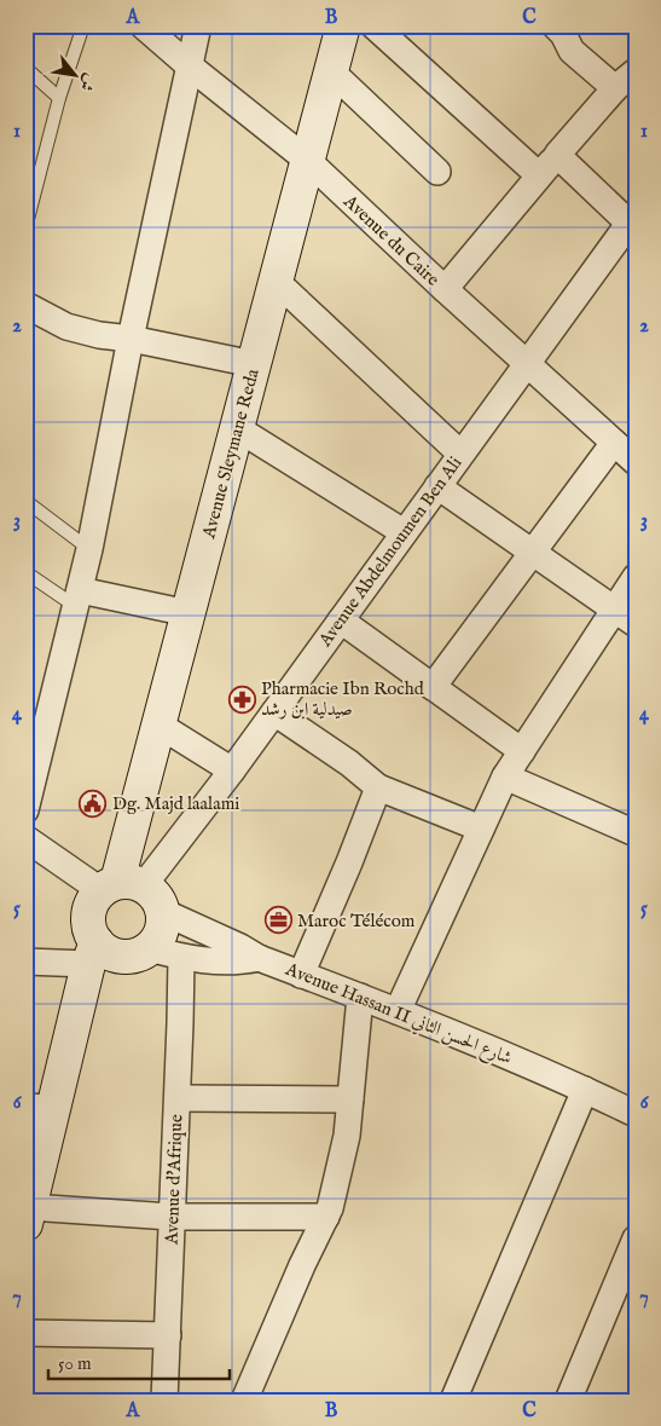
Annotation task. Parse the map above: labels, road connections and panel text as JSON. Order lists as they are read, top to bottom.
{
  "streets": {
    "street": [
      "Avenue du Caire",
      "Avenue Sleymane Reda",
      "Avenue Abdelmoumen Ben Ali",
      "Avenue Hassan II شارع الحسن الثاني",
      "Avenue d'Afrique"
    ]
  },
  "crossings": [
    ["Avenue du Caire", "Avenue Sleymane Reda"],
    ["Avenue du Caire", "Avenue Abdelmoumen Ben Ali"],
    ["Avenue Sleymane Reda", "Avenue Abdelmoumen Ben Ali"],
    ["Avenue Sleymane Reda", "Avenue Hassan II شارع الحسن الثاني"],
    ["Avenue Abdelmoumen Ben Ali", "Avenue Hassan II شارع الحسن الثاني"]
  ],
  "places": {
    "pharmacy": ["Pharmacie Ibn Rochd صيدلية ابن رشد"],
    "public building": ["Dg. Majd laalami"],
    "office": ["Maroc Télécom"]
  },
  "scale_bar": "50 m",
  "north": "bottom right",
  "grid": {
    "columns": ["A", "B", "C"],
    "rows": [
      "1",
      "2",
      "3",
      "4",
      "5",
      "6",
      "7"
    ]
  }
}
